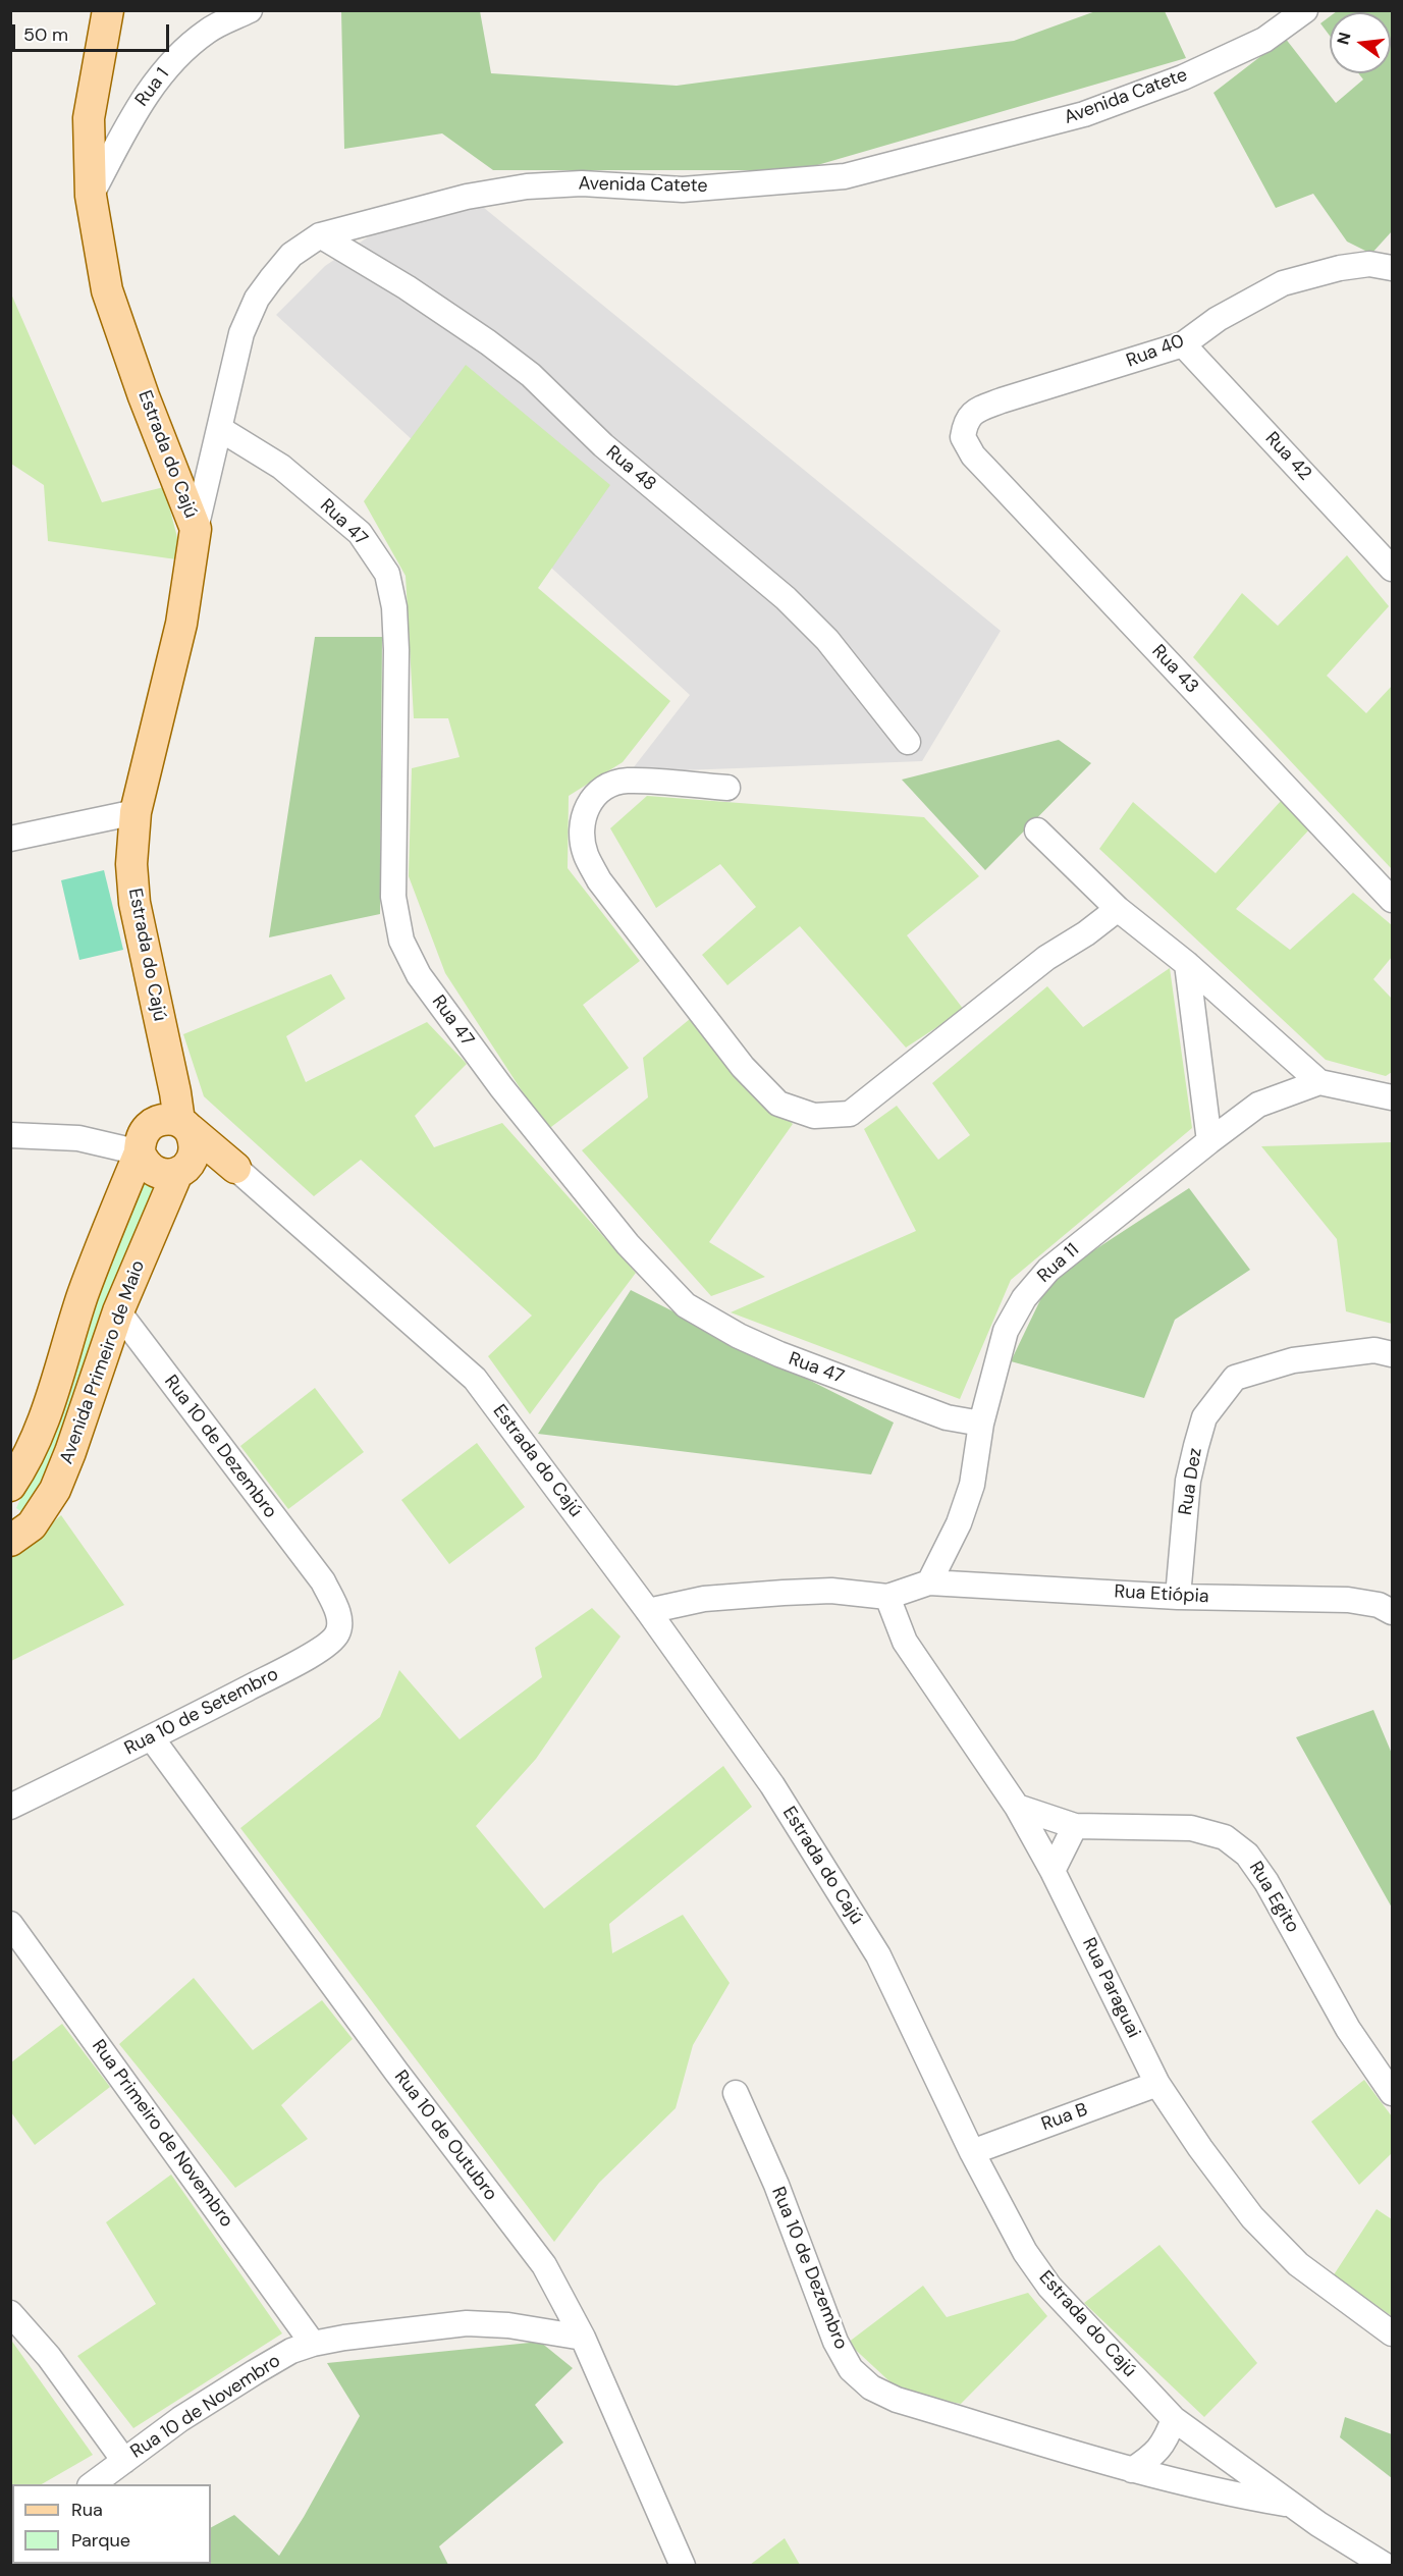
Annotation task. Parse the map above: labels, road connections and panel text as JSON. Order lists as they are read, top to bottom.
{
  "streets": {
    "main road": ["Estrada do Cajú", "Avenida Primeiro de Maio"],
    "street": [
      "Rua 1",
      "Avenida Catete",
      "Rua 40",
      "Rua 42",
      "Rua 48",
      "Rua 47",
      "Rua 43",
      "Rua 11",
      "Rua 10 de Dezembro",
      "Rua Dez",
      "Rua Etiópia",
      "Rua 10 de Setembro",
      "Rua Egito",
      "Rua Paraguai",
      "Rua B",
      "Rua Primeiro de Novembro",
      "Rua 10 de Outubro",
      "Rua 10 de Novembro"
    ]
  },
  "crossings": [
    ["Rua 1", "Estrada do Cajú"],
    ["Avenida Catete", "Estrada do Cajú"],
    ["Avenida Catete", "Rua 48"],
    ["Avenida Catete", "Rua 47"],
    ["Rua 40", "Rua 42"],
    ["Rua 40", "Rua 43"],
    ["Estrada do Cajú", "Avenida Primeiro de Maio"],
    ["Estrada do Cajú", "Rua 10 de Dezembro"],
    ["Estrada do Cajú", "Rua B"],
    ["Rua 47", "Rua 11"],
    ["Rua 11", "Rua Etiópia"],
    ["Avenida Primeiro de Maio", "Rua 10 de Dezembro"],
    ["Rua 10 de Dezembro", "Rua 10 de Setembro"],
    ["Rua Dez", "Rua Etiópia"],
    ["Rua 10 de Setembro", "Rua 10 de Outubro"],
    ["Rua Egito", "Rua Paraguai"],
    ["Rua Paraguai", "Rua B"],
    ["Rua Primeiro de Novembro", "Rua 10 de Novembro"],
    ["Rua 10 de Outubro", "Rua 10 de Novembro"]
  ],
  "legend": ["Rua", "Parque"],
  "scale_bar": "50 m",
  "north": "left"
}
